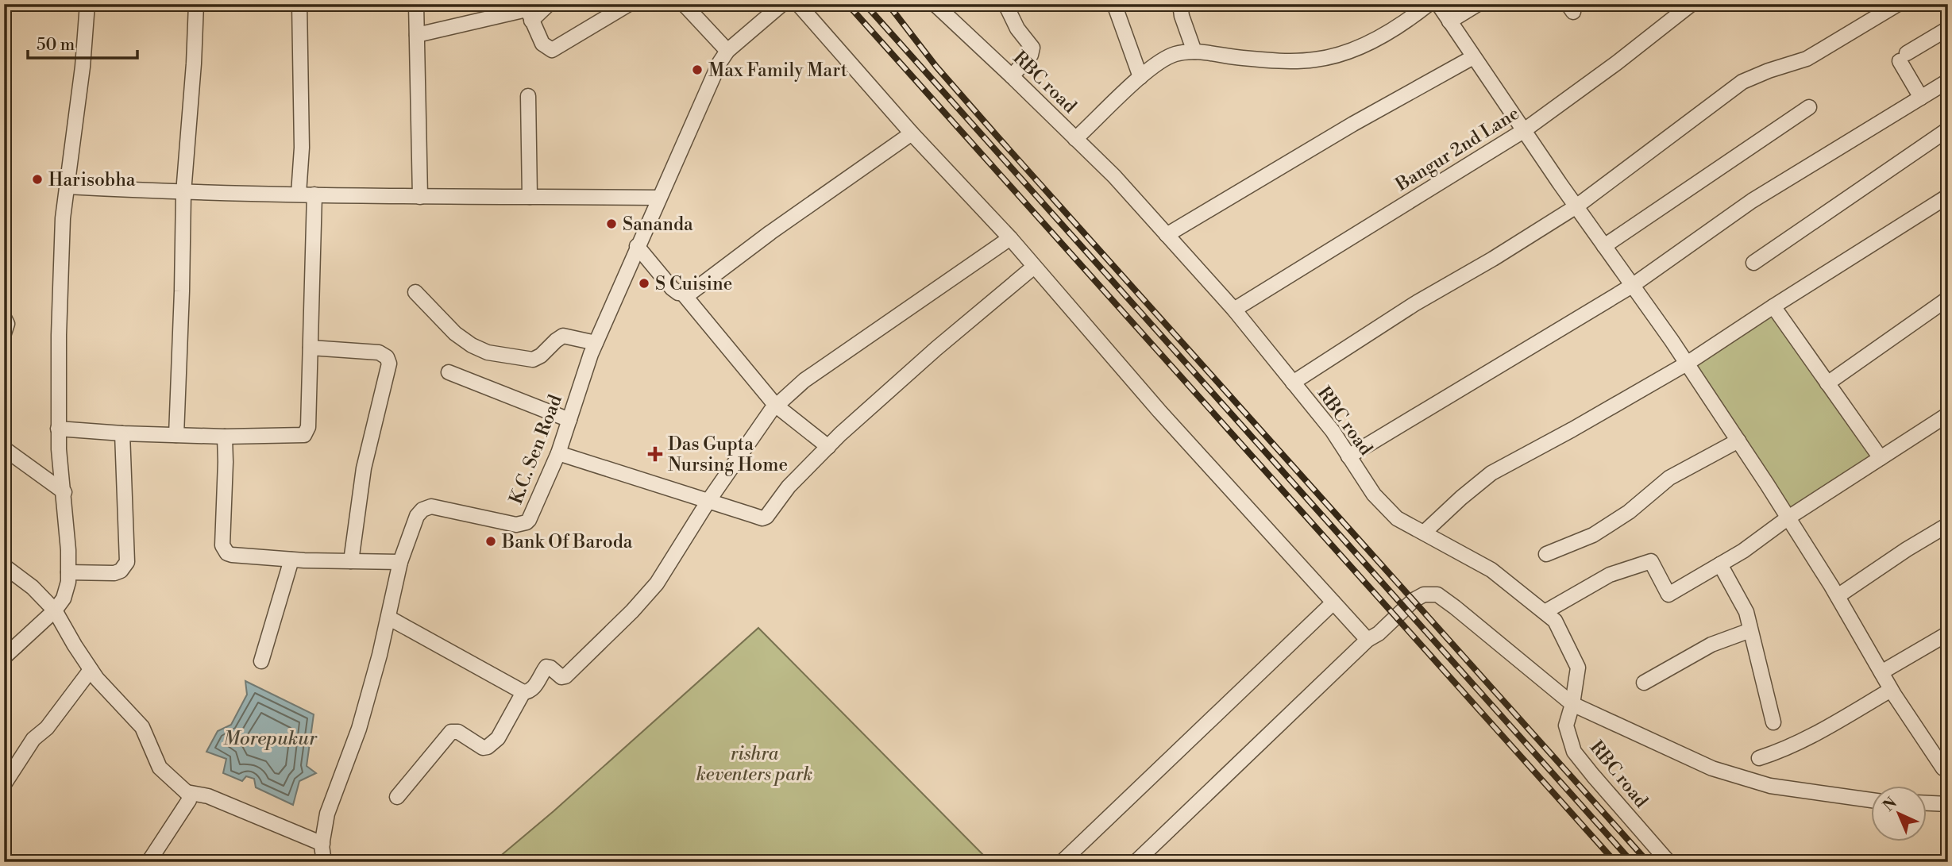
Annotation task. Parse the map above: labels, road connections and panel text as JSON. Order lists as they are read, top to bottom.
{
  "streets": {
    "street": ["RBC road", "Bangur 2nd Lane", "K.C. Sen Road"]
  },
  "crossings": [
    ["RBC road", "Bangur 2nd Lane"]
  ],
  "water": ["Morepukur"],
  "parks": ["rishra keventers park"],
  "places": {
    "other": [
      "Max Family Mart",
      "Harisobha",
      "Sananda",
      "S Cuisine",
      "Bank Of Baroda"
    ],
    "health": ["Das Gupta Nursing Home"]
  },
  "scale_bar": "50 m",
  "north": "top left"
}
